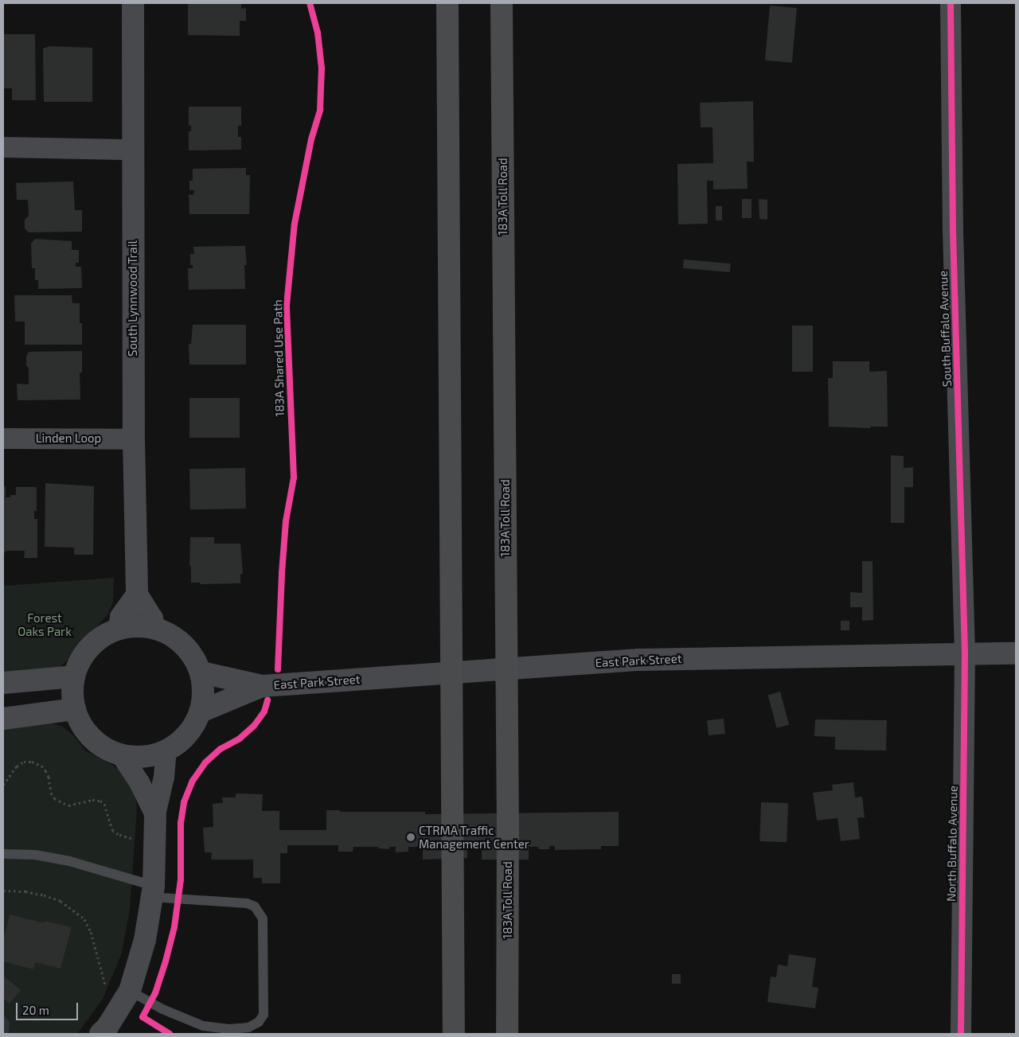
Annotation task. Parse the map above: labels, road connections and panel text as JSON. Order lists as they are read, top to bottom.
{
  "streets": {
    "highway": ["183A Toll Road"],
    "street": [
      "South Lynnwood Trail",
      "South Buffalo Avenue",
      "Linden Loop",
      "East Park Street",
      "North Buffalo Avenue"
    ],
    "cycle path": ["183A Shared Use Path"]
  },
  "crossings": [
    ["South Lynnwood Trail", "Linden Loop"],
    ["South Buffalo Avenue", "East Park Street"],
    ["South Buffalo Avenue", "North Buffalo Avenue"],
    ["East Park Street", "North Buffalo Avenue"]
  ],
  "parks": ["Forest Oaks Park"],
  "places": ["CTRMA Traffic Management Center"],
  "scale_bar": "20 m"
}
